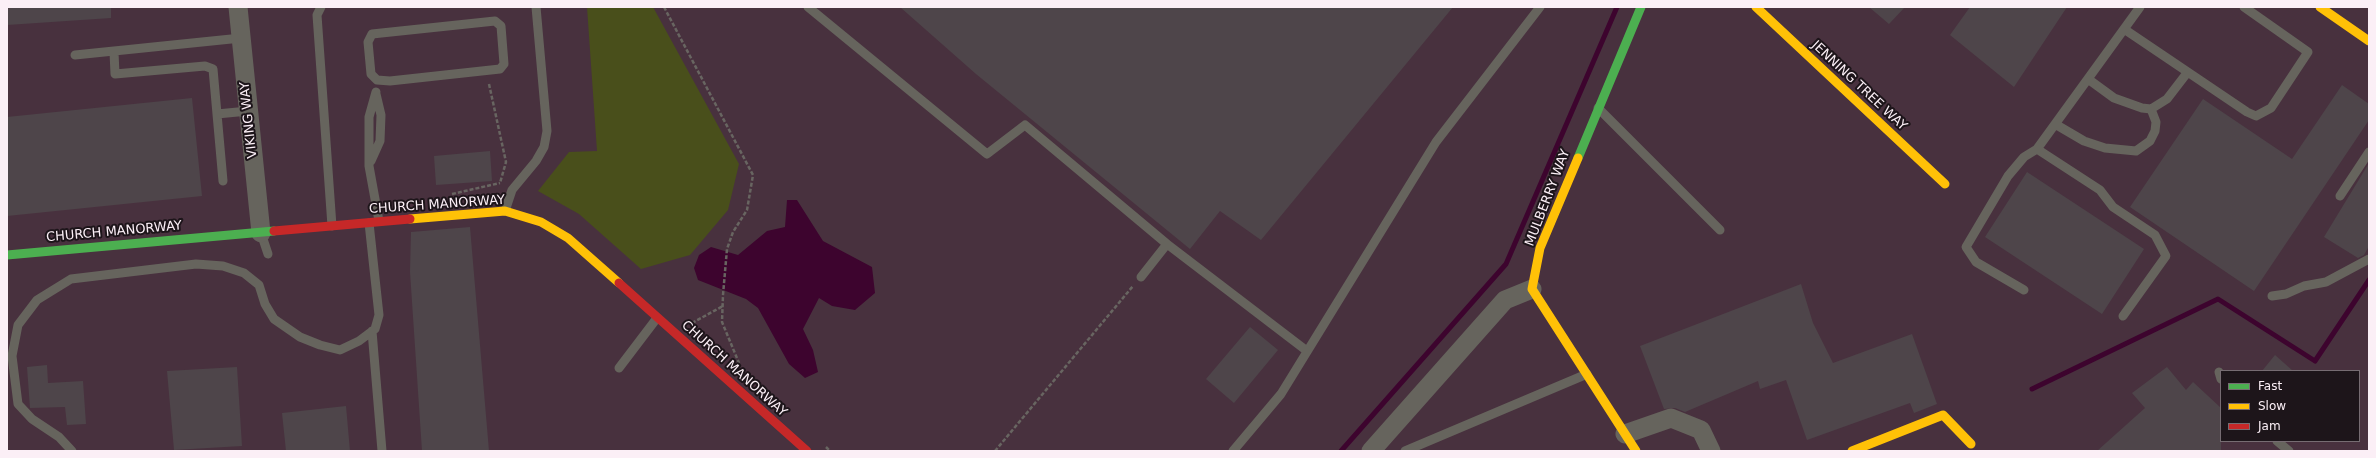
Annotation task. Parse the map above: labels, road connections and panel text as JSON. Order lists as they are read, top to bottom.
{
  "streets": {
    "street": [
      "JENNING TREE WAY",
      "VIKING WAY",
      "MULBERRY WAY",
      "CHURCH MANORWAY"
    ]
  },
  "crossings": [
    ["VIKING WAY", "CHURCH MANORWAY"]
  ],
  "legend": ["Fast", "Slow", "Jam"]
}
